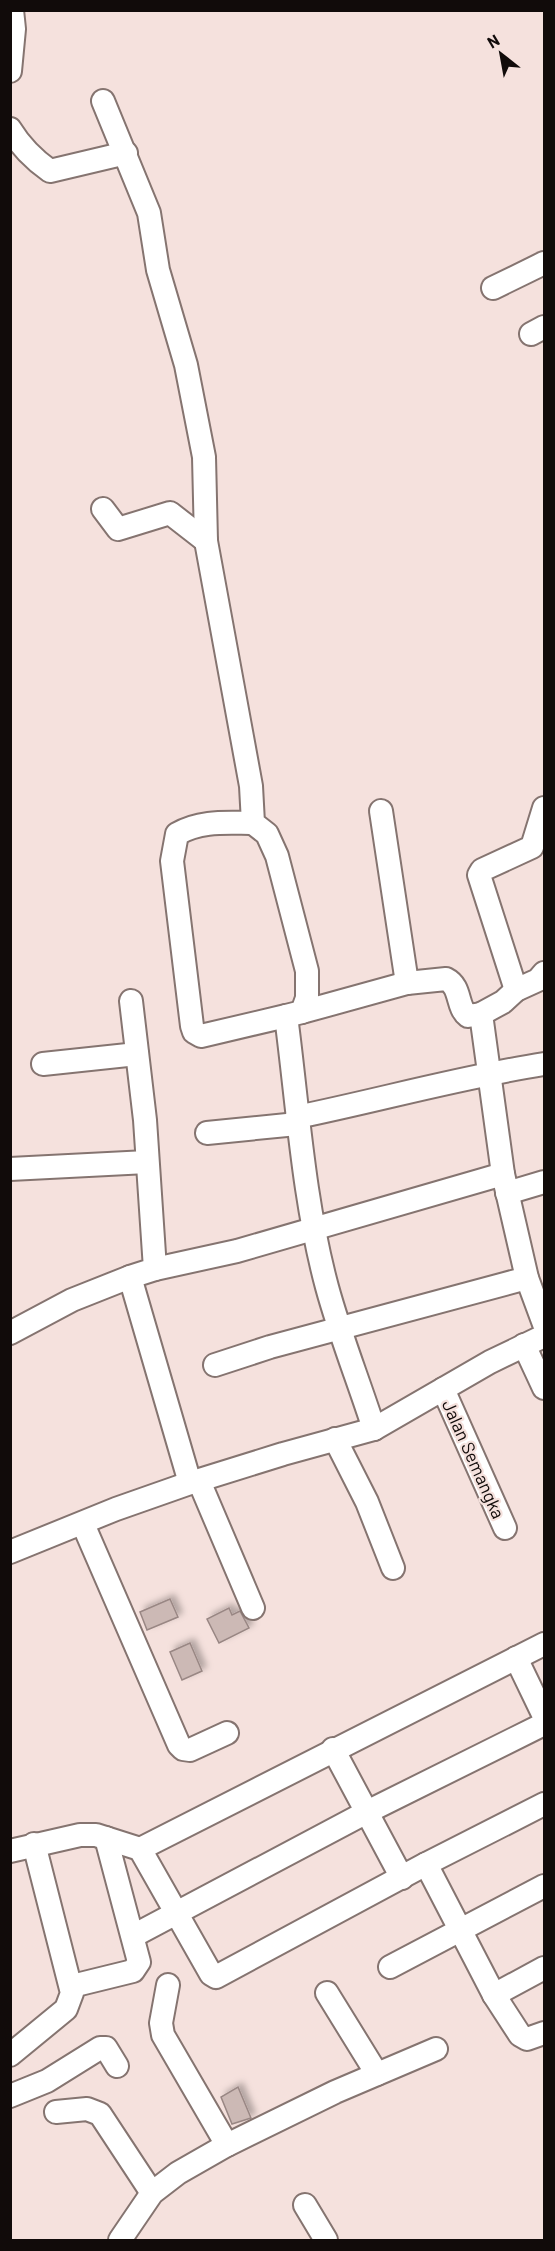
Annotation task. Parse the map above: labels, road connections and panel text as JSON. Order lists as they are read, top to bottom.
{
  "streets": {
    "street": ["Jalan Semangka"]
  },
  "north": "top left"
}
